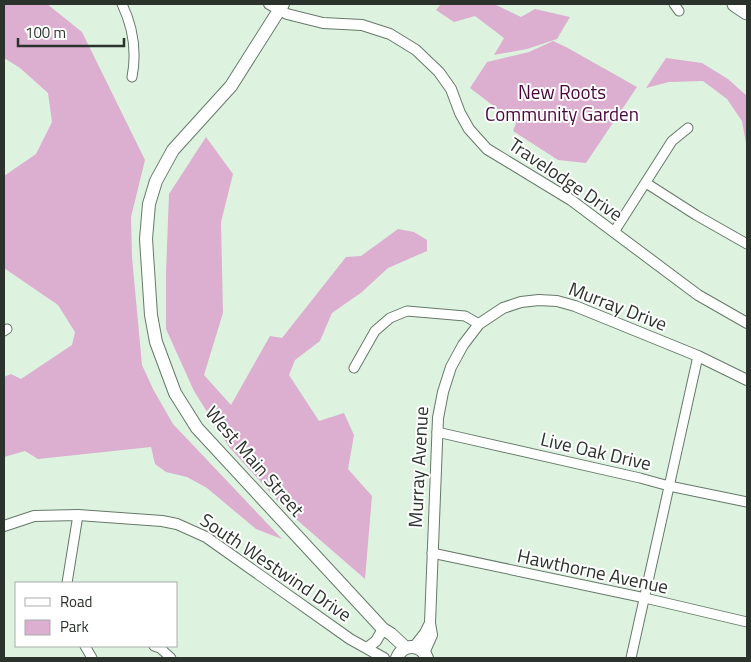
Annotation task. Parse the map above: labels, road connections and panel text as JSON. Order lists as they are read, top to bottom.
{
  "streets": {
    "main road": ["West Main Street"],
    "street": [
      "Travelodge Drive",
      "Murray Drive",
      "Live Oak Drive",
      "Murray Avenue",
      "South Westwind Drive",
      "Hawthorne Avenue"
    ]
  },
  "crossings": [
    ["Travelodge Drive", "West Main Street"],
    ["Murray Drive", "Murray Avenue"],
    ["Live Oak Drive", "Murray Avenue"],
    ["West Main Street", "Murray Avenue"],
    ["West Main Street", "South Westwind Drive"],
    ["Murray Avenue", "South Westwind Drive"],
    ["Murray Avenue", "Hawthorne Avenue"]
  ],
  "parks": ["New Roots Community Garden"],
  "legend": ["Road", "Park"],
  "scale_bar": "100 m"
}
